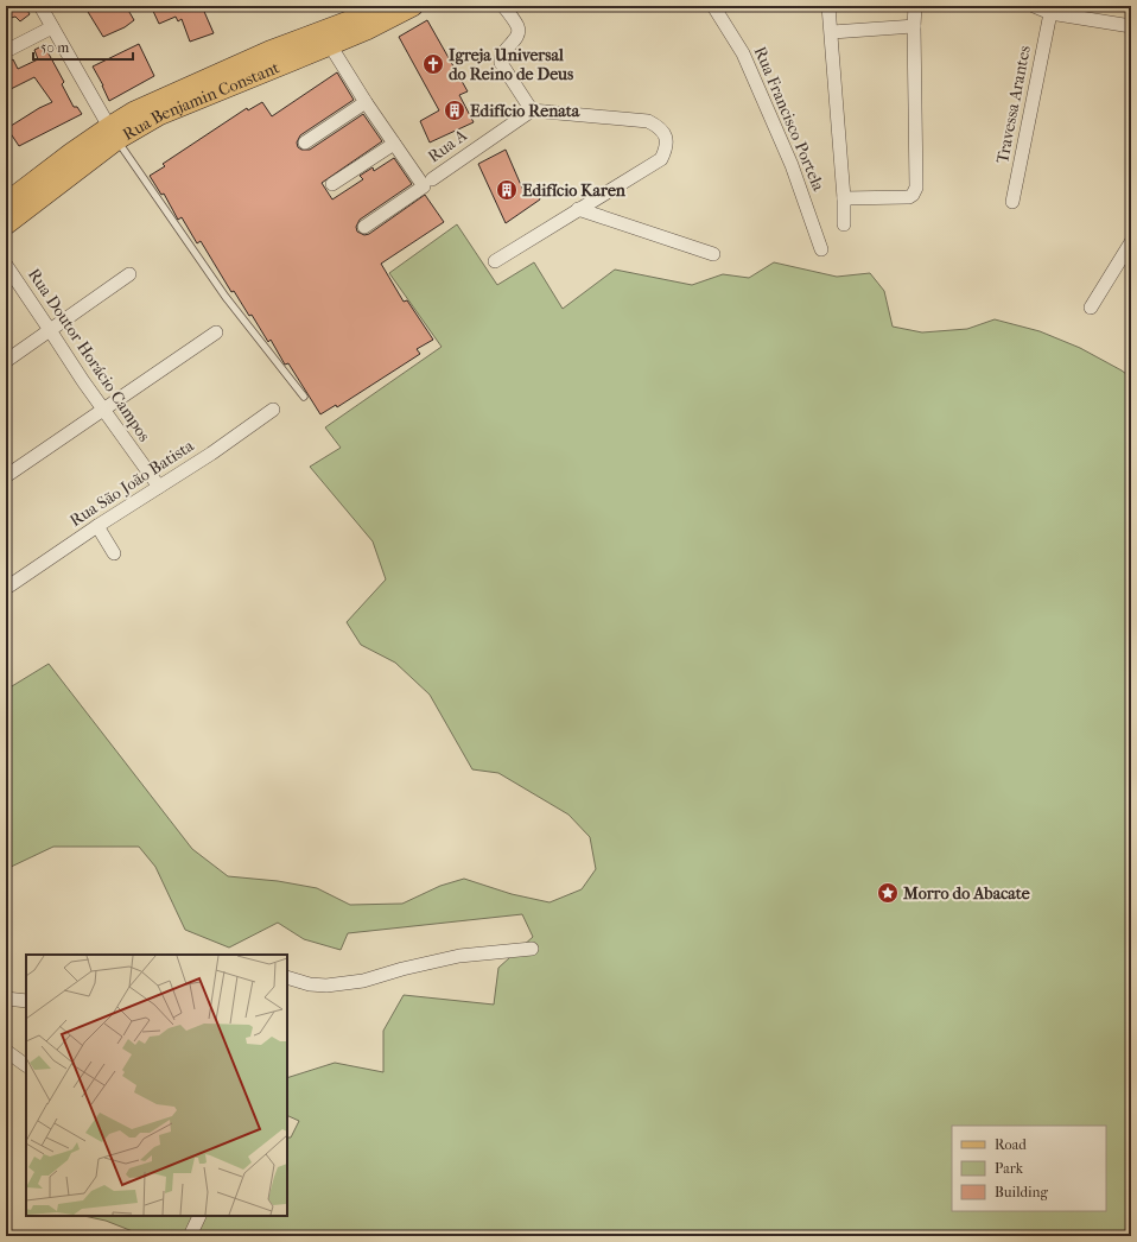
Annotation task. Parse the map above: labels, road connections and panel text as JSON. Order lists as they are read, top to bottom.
{
  "streets": {
    "main road": ["Rua Benjamin Constant"],
    "street": [
      "Travessa Arantes",
      "Rua Francisco Portela",
      "Rua A",
      "Rua Doutor Horácio Campos",
      "Rua São João Batista"
    ]
  },
  "crossings": [
    ["Rua Doutor Horácio Campos", "Rua São João Batista"]
  ],
  "places": {
    "church": ["Igreja Universal do Reino de Deus"],
    "building": ["Edifício Renata", "Edifício Karen"],
    "place": ["Morro do Abacate"]
  },
  "legend": ["Road", "Park", "Building"],
  "scale_bar": "50 m"
}
